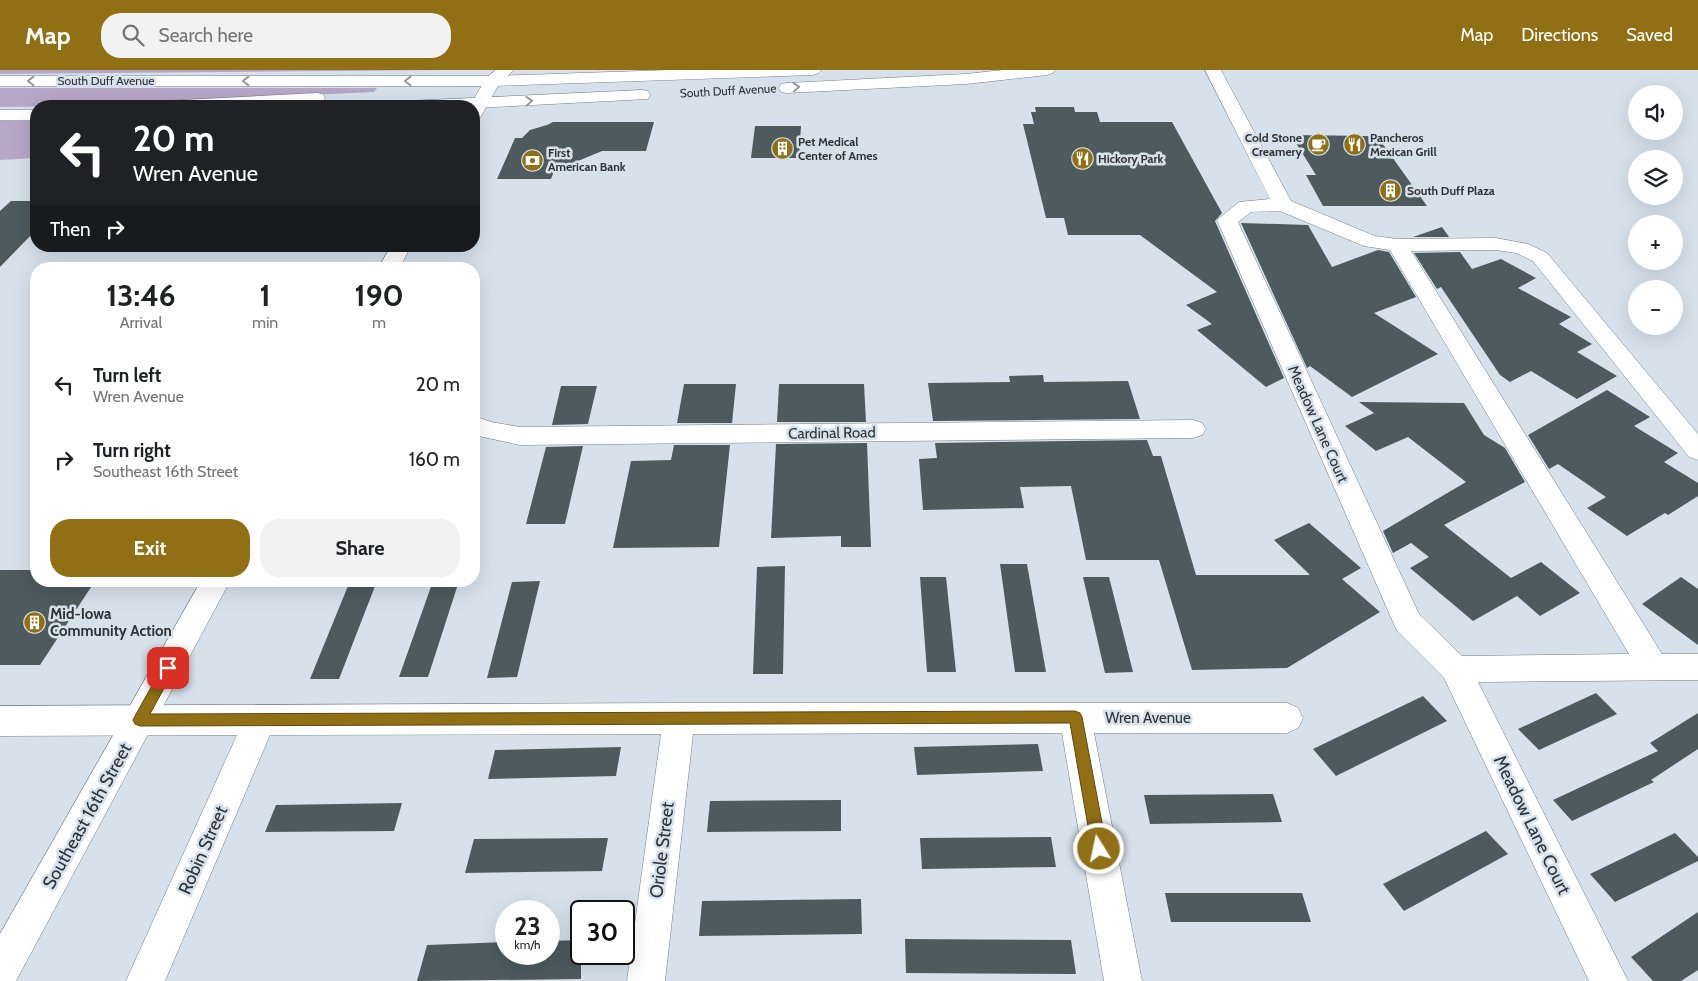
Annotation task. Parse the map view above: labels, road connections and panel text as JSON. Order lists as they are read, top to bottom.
{
  "streets": {
    "street": [
      "South Duff Avenue",
      "Meadow Lane Court",
      "Cardinal Road",
      "Wren Avenue",
      "Southeast 16th Street",
      "Robin Street",
      "Oriole Street"
    ]
  },
  "crossings": [
    ["Wren Avenue", "Southeast 16th Street"],
    ["Wren Avenue", "Robin Street"],
    ["Wren Avenue", "Oriole Street"]
  ],
  "places": {
    "cafe": ["Cold Stone Creamery"],
    "restaurant": ["Pancheros Mexican Grill", "Hickory Park"],
    "building": ["Pet Medical Center of Ames", "South Duff Plaza", "Mid-Iowa Community Action"],
    "bank": ["First American Bank"]
  },
  "page": {
    "header": "Map",
    "search": "Search here",
    "nav": ["Map", "Directions", "Saved"],
    "map_buttons": ["+", "−"],
    "turn": ["20 m", "Wren Avenue"],
    "then": "Then",
    "eta": [
      "13:46",
      "Arrival",
      "1",
      "min",
      "190",
      "m"
    ],
    "list": [
      {
        "name": "Turn left",
        "note": "Wren Avenue",
        "value": "20 m"
      },
      {
        "name": "Turn right",
        "note": "Southeast 16th Street",
        "value": "160 m"
      }
    ],
    "buttons": ["Exit", "Share"],
    "speed": "23 km/h",
    "limit": "30"
  }
}
